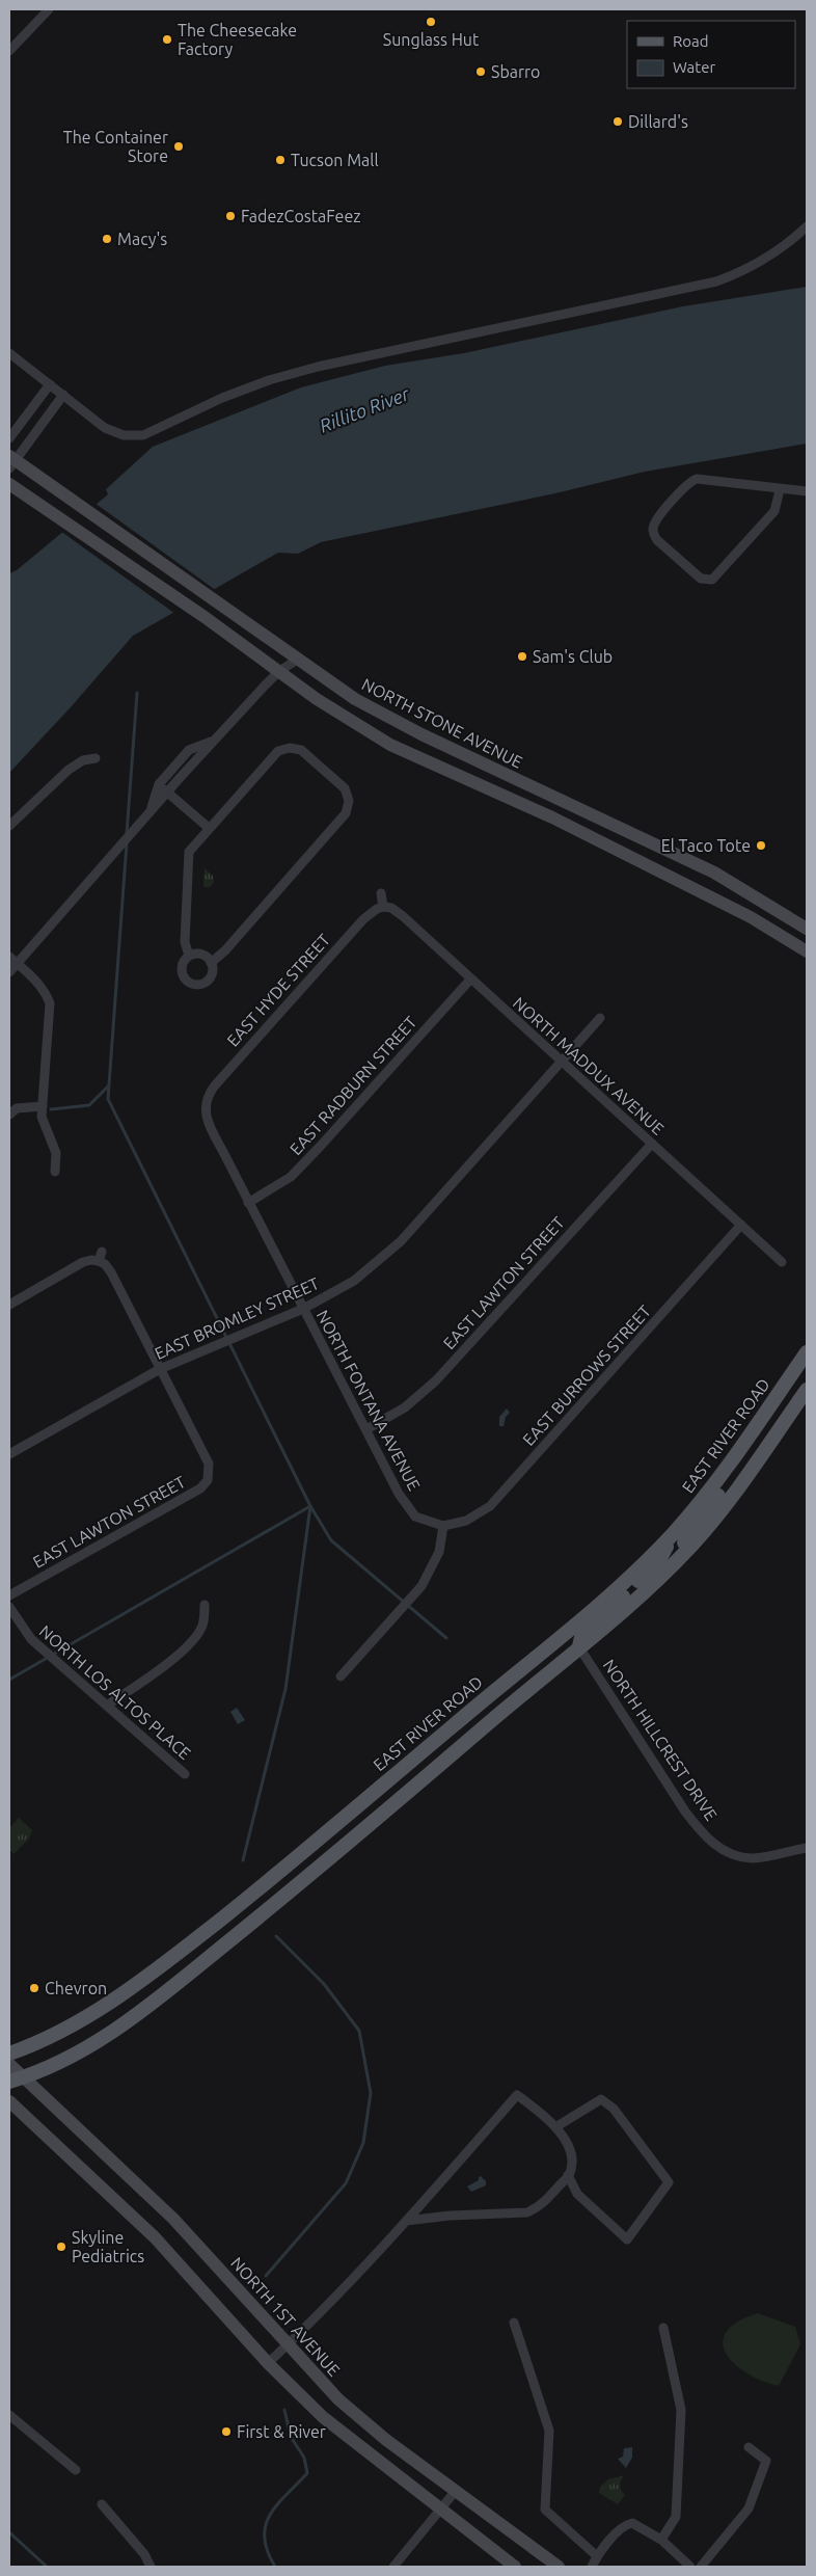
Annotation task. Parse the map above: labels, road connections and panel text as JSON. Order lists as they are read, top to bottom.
{
  "streets": {
    "main road": ["NORTH STONE AVENUE", "EAST RIVER ROAD", "NORTH 1ST AVENUE"],
    "street": [
      "EAST HYDE STREET",
      "NORTH MADDUX AVENUE",
      "EAST RADBURN STREET",
      "EAST LAWTON STREET",
      "EAST BROMLEY STREET",
      "EAST BURROWS STREET",
      "NORTH FONTANA AVENUE",
      "NORTH LOS ALTOS PLACE",
      "NORTH HILLCREST DRIVE"
    ]
  },
  "crossings": [
    ["EAST HYDE STREET", "NORTH MADDUX AVENUE"],
    ["EAST HYDE STREET", "NORTH FONTANA AVENUE"],
    ["NORTH MADDUX AVENUE", "EAST RADBURN STREET"],
    ["NORTH MADDUX AVENUE", "EAST LAWTON STREET"],
    ["NORTH MADDUX AVENUE", "EAST BROMLEY STREET"],
    ["NORTH MADDUX AVENUE", "EAST BURROWS STREET"],
    ["EAST RADBURN STREET", "NORTH FONTANA AVENUE"],
    ["EAST LAWTON STREET", "EAST BROMLEY STREET"],
    ["EAST LAWTON STREET", "NORTH FONTANA AVENUE"],
    ["EAST BROMLEY STREET", "NORTH FONTANA AVENUE"],
    ["EAST BURROWS STREET", "NORTH FONTANA AVENUE"]
  ],
  "water": ["Rillito River"],
  "places": [
    "Sunglass Hut",
    "The Cheesecake Factory",
    "Sbarro",
    "Dillard's",
    "The Container Store",
    "Tucson Mall",
    "FadezCostaFeez",
    "Macy's",
    "Sam's Club",
    "El Taco Tote",
    "Chevron",
    "Skyline Pediatrics",
    "First & River"
  ],
  "legend": ["Road", "Water"]
}
